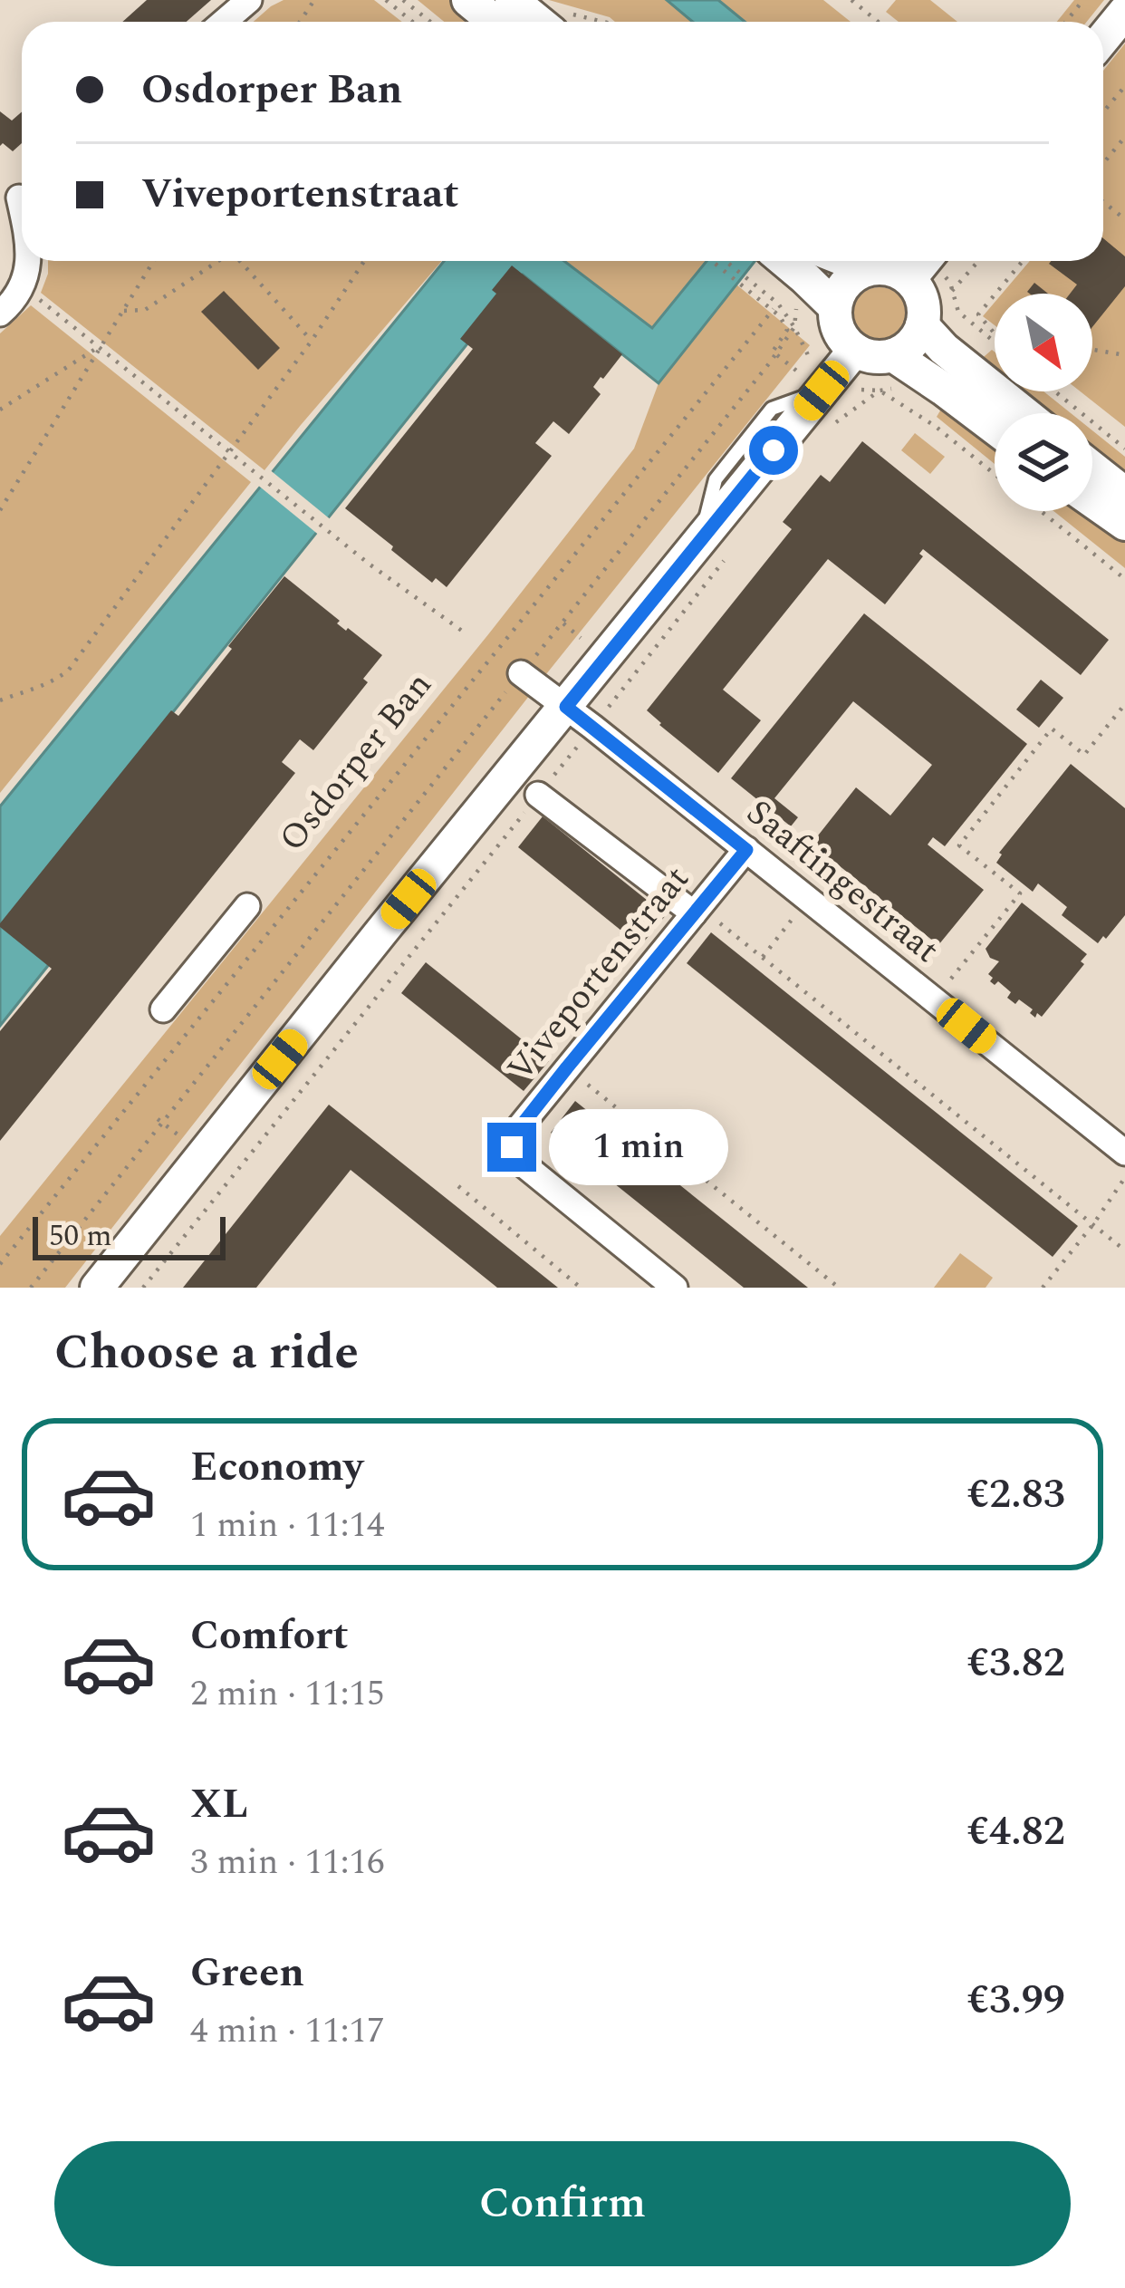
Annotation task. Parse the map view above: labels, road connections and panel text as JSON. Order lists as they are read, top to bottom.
{
  "streets": {
    "street": ["Saaftingestraat", "Viveportenstraat"],
    "path": ["Osdorper Ban"]
  },
  "crossings": [
    ["Saaftingestraat", "Viveportenstraat"]
  ],
  "scale_bar": "50 m",
  "north": "bottom right",
  "page": {
    "banner": ["Osdorper Ban", "Viveportenstraat"],
    "bubble": "1 min",
    "scale": "50 m",
    "heading": "Choose a ride",
    "list": [
      {
        "name": "Economy",
        "note": "1 min · 11:14",
        "value": "€2.83"
      },
      {
        "name": "Comfort",
        "note": "2 min · 11:15",
        "value": "€3.82"
      },
      {
        "name": "XL",
        "note": "3 min · 11:16",
        "value": "€4.82"
      },
      {
        "name": "Green",
        "note": "4 min · 11:17",
        "value": "€3.99"
      }
    ],
    "buttons": "Confirm"
  }
}
